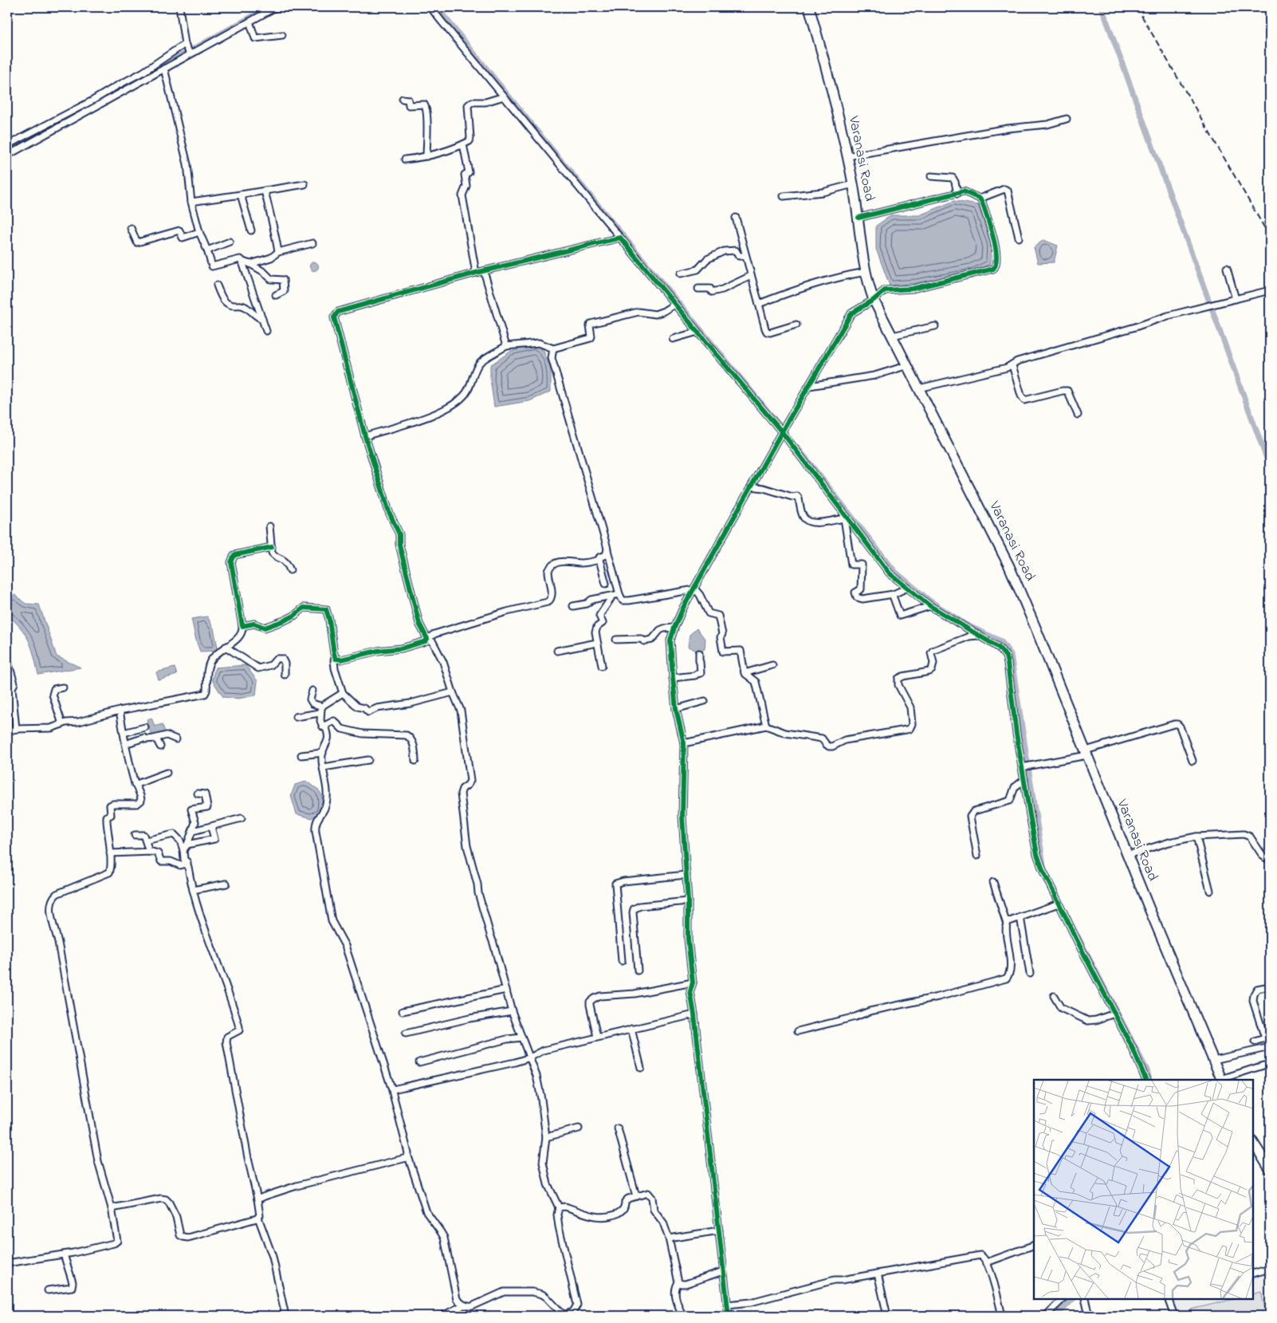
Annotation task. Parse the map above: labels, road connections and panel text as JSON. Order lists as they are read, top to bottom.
{
  "streets": {
    "highway": ["Varanasi Road"]
  }
}
